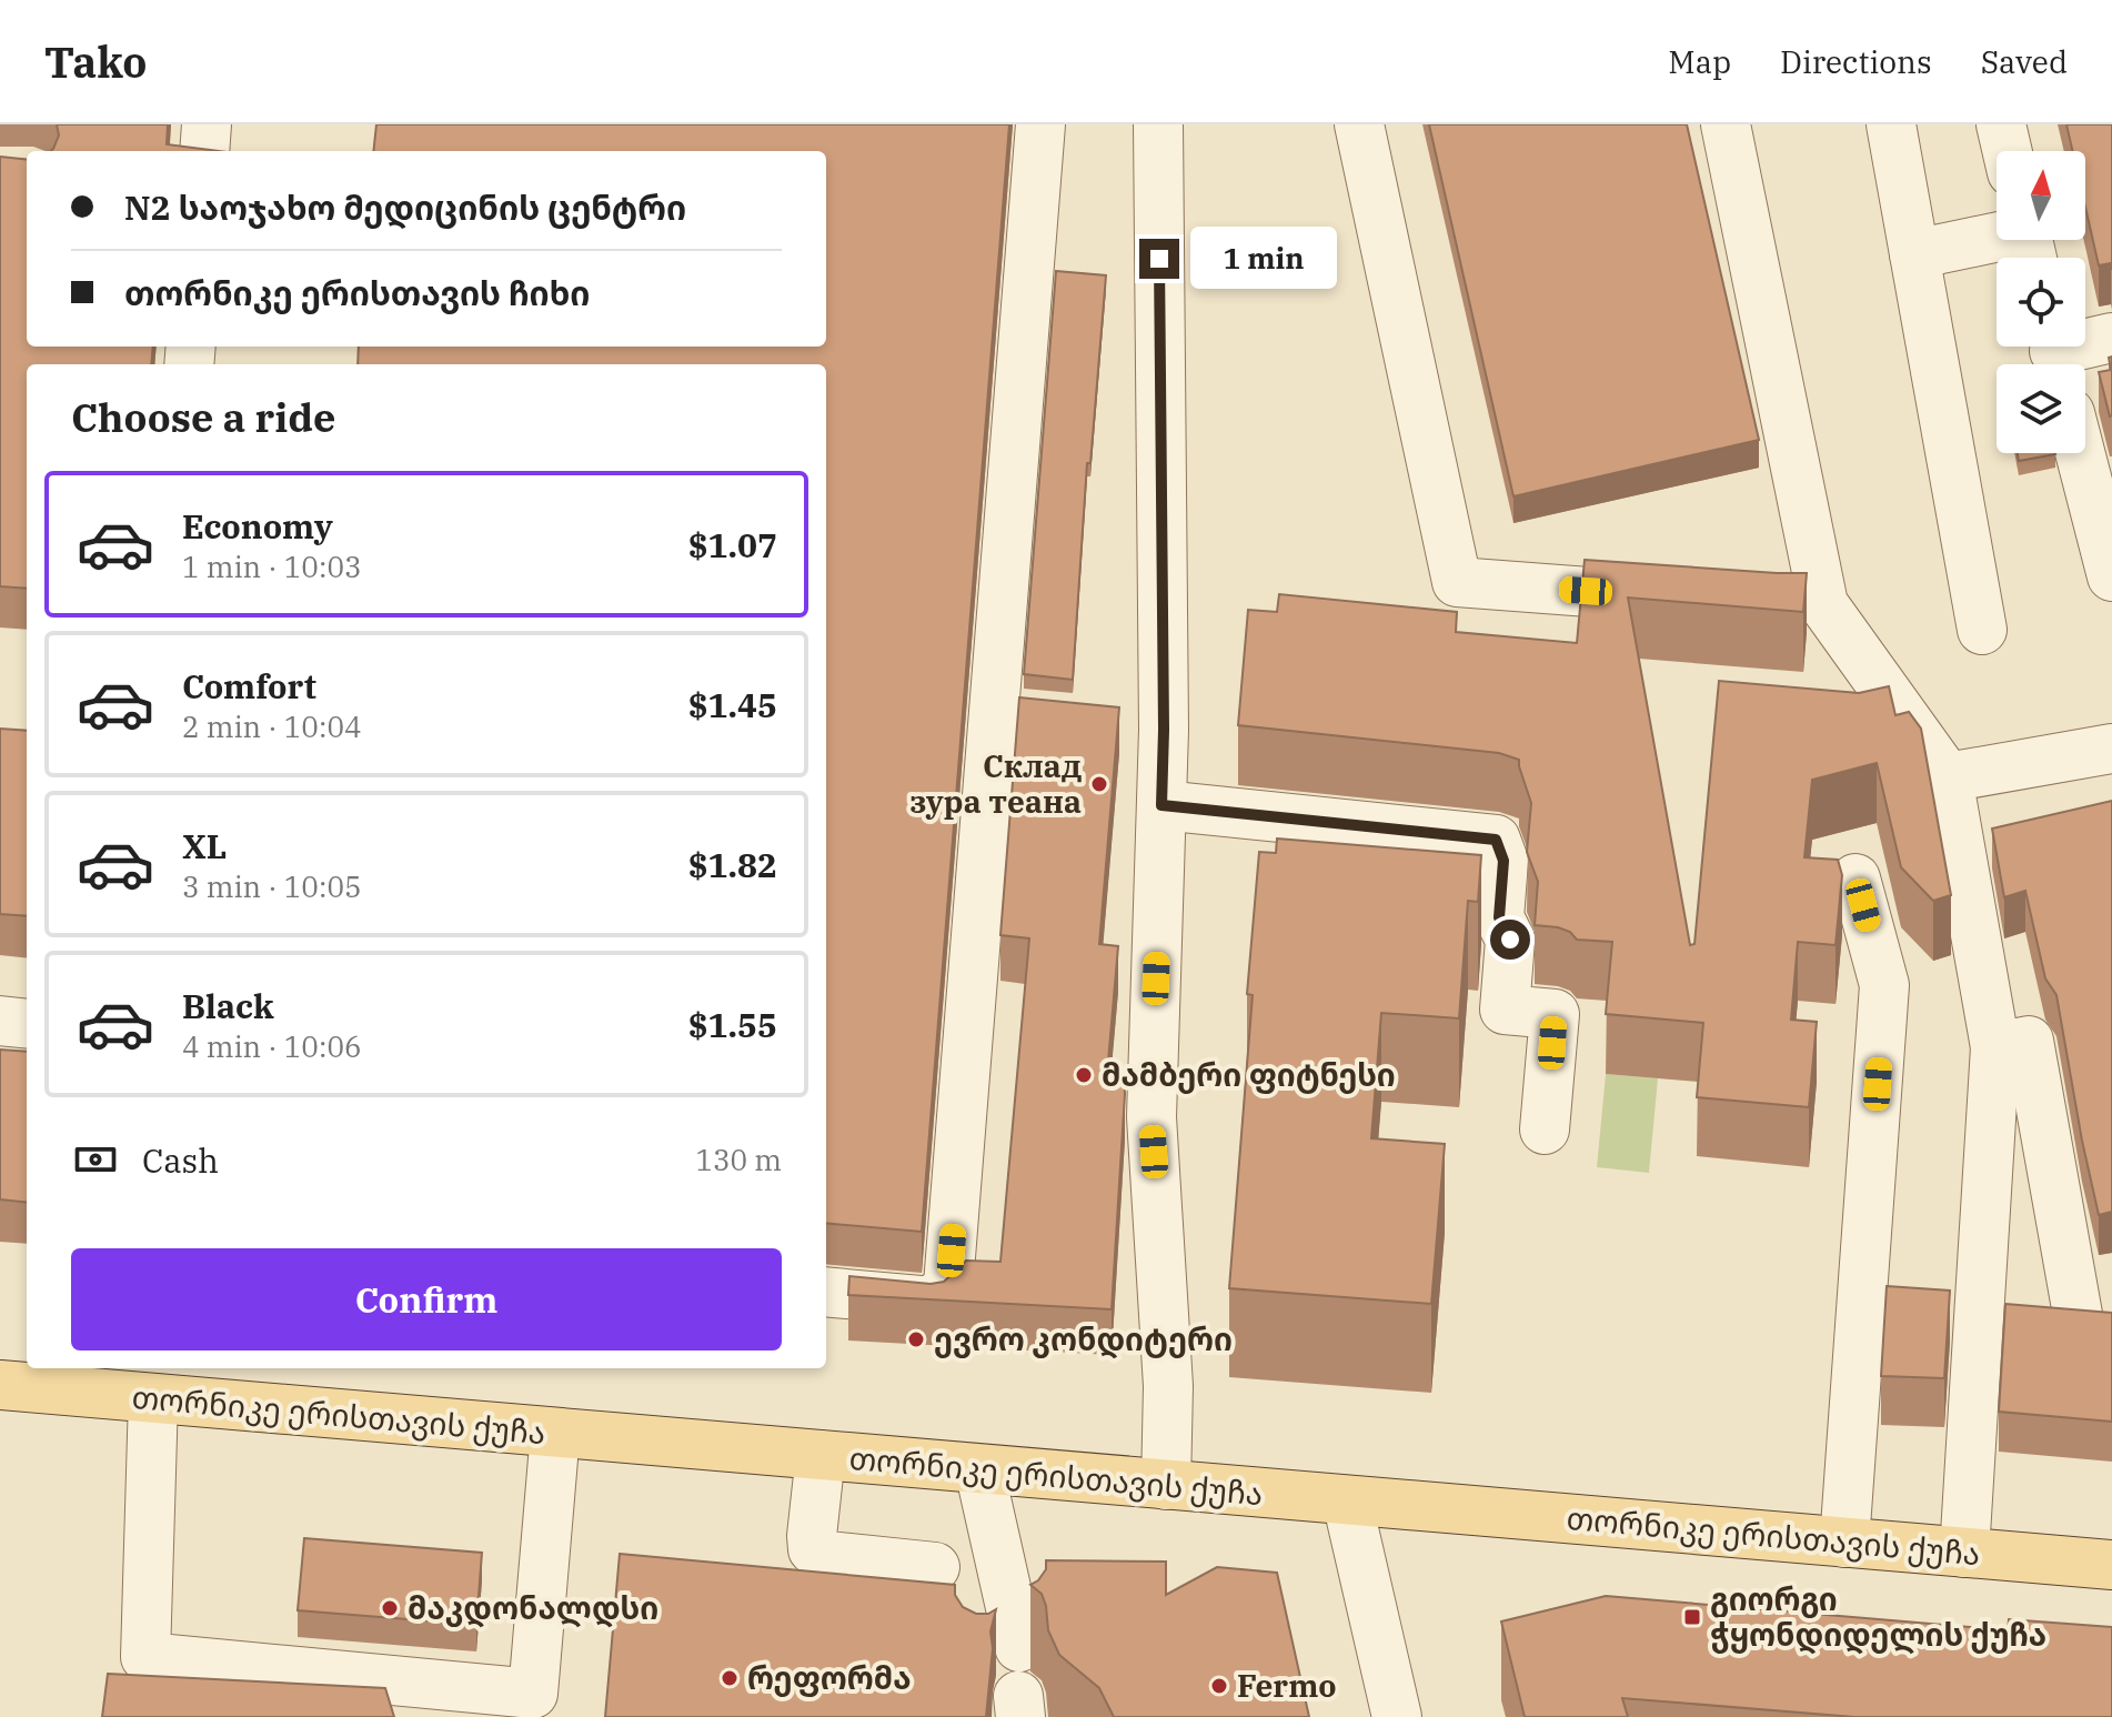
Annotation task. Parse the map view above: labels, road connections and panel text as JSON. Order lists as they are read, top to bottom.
{
  "streets": {
    "main road": ["თორნიკე ერისთავის ქუჩა"]
  },
  "places": {
    "other": [
      "Склад зура теана",
      "მამბერი ფიტნესი",
      "ევრო კონდიტერი",
      "მაკდონალდსი",
      "რეფორმა",
      "Fermo"
    ],
    "transit": ["გიორგი ჭყონდიდელის ქუჩა"]
  },
  "north": "top",
  "page": {
    "header": "Tako",
    "nav": ["Map", "Directions", "Saved"],
    "banner": ["N2 საოჯახო მედიცინის ცენტრი", "თორნიკე ერისთავის ჩიხი"],
    "bubble": "1 min",
    "heading": "Choose a ride",
    "list": [
      {
        "name": "Economy",
        "note": "1 min · 10:03",
        "value": "$1.07"
      },
      {
        "name": "Comfort",
        "note": "2 min · 10:04",
        "value": "$1.45"
      },
      {
        "name": "XL",
        "note": "3 min · 10:05",
        "value": "$1.82"
      },
      {
        "name": "Black",
        "note": "4 min · 10:06",
        "value": "$1.55"
      }
    ],
    "pay": ["Cash", "130 m"],
    "buttons": "Confirm"
  }
}
